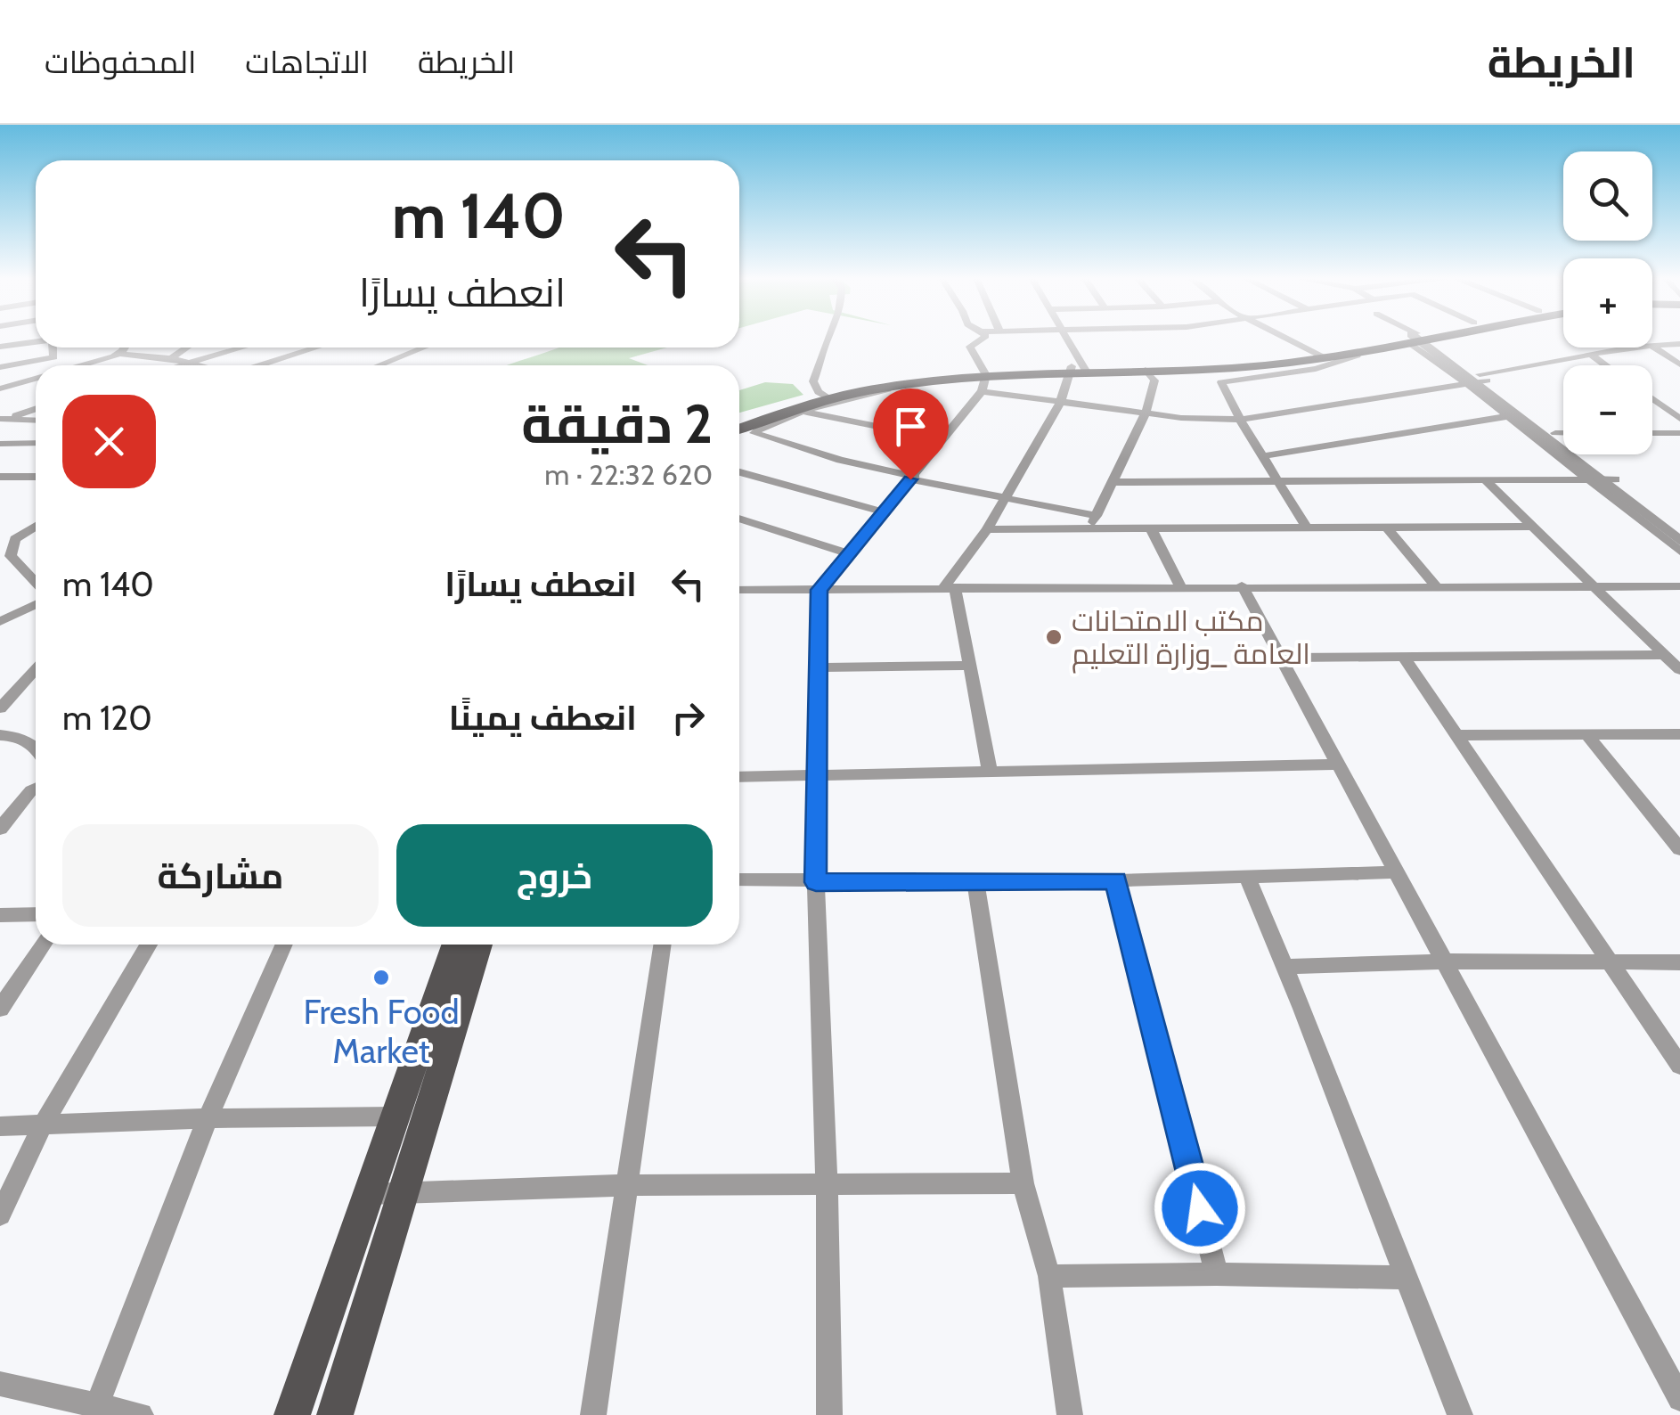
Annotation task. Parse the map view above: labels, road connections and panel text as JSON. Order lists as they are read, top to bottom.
{
  "places": ["مكتب الامتحانات العامة _وزارة التعليم", "Fresh Food Market"],
  "page": {
    "header": "الخريطة",
    "nav": ["الخريطة", "الاتجاهات", "المحفوظات"],
    "map_buttons": ["+", "−"],
    "turn": ["140 m", "انعطف يسارًا"],
    "heading": ["2 دقيقة", "620 m · 22:32"],
    "list": [
      {
        "name": "انعطف يسارًا",
        "value": "140 m"
      },
      {
        "name": "انعطف يمينًا",
        "value": "120 m"
      }
    ],
    "buttons": ["خروج", "مشاركة"]
  }
}
